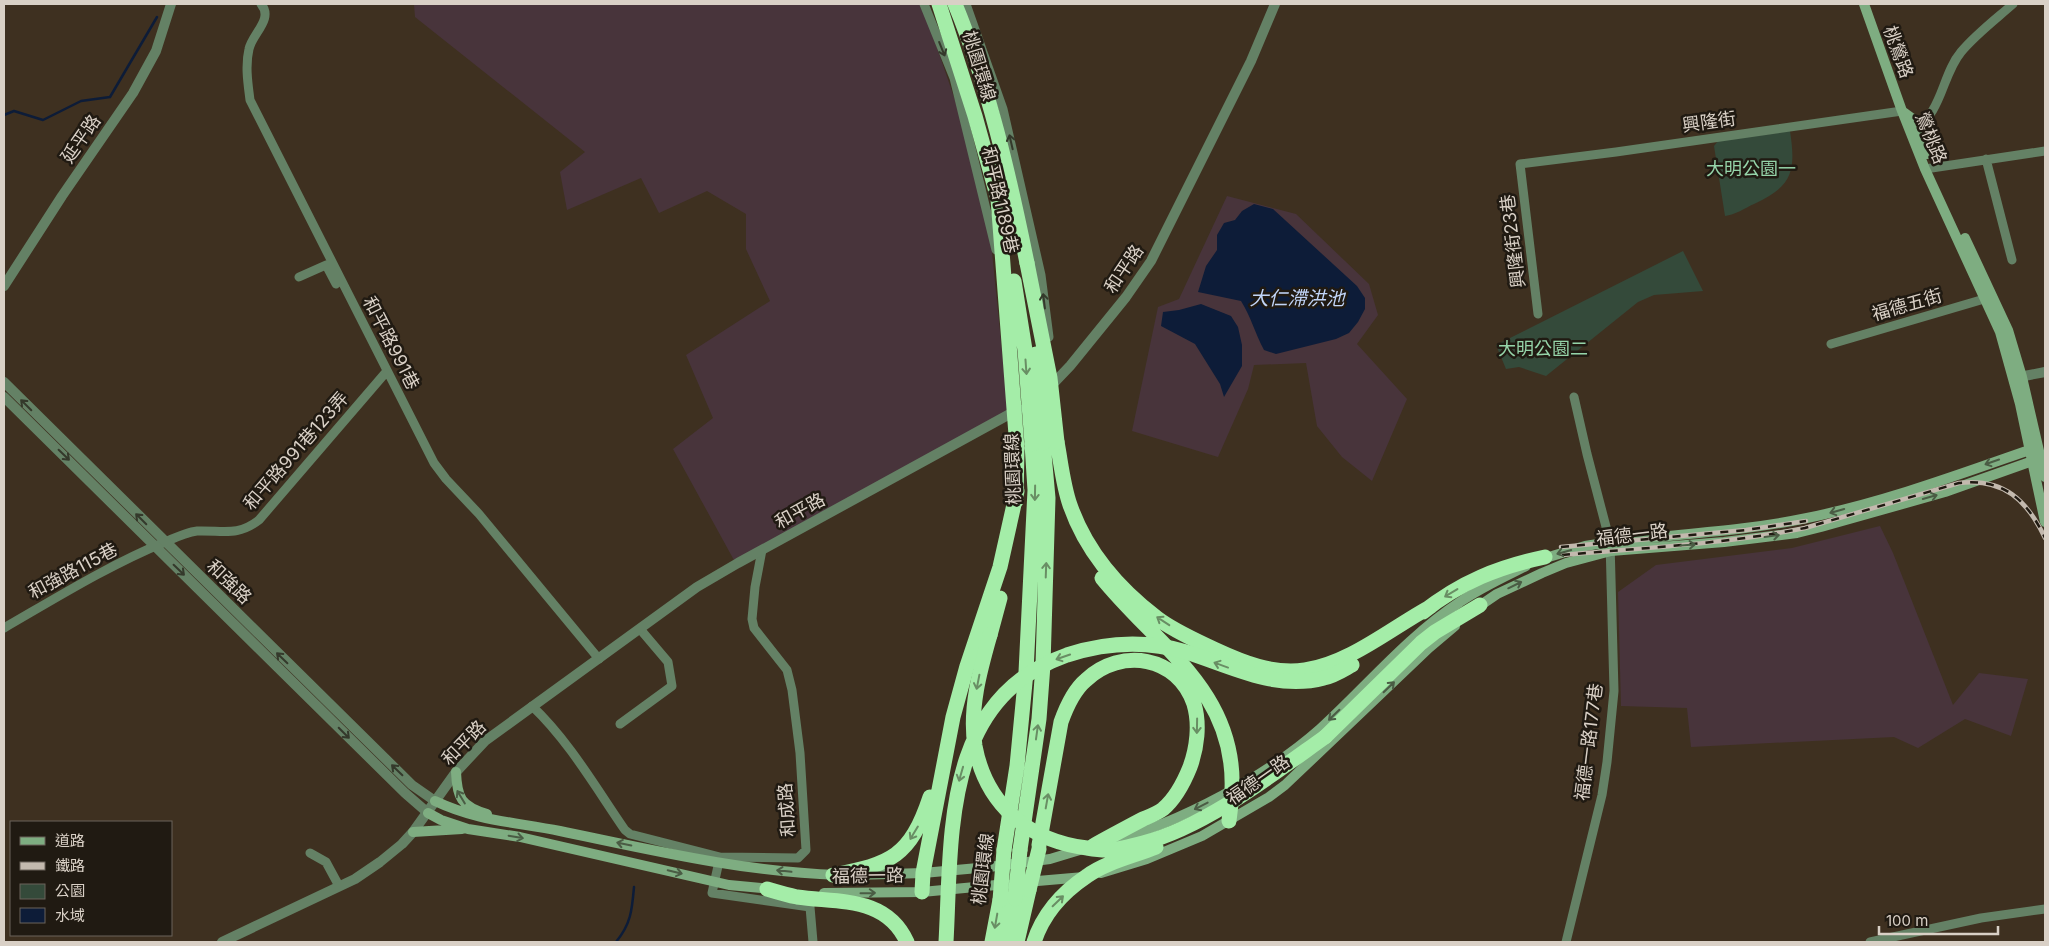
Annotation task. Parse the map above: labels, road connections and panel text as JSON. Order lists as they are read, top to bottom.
{
  "streets": {
    "highway": ["桃園環線"],
    "main road": ["桃鶯路", "鶯桃路", "福德一路"],
    "street": [
      "興隆街",
      "延平路",
      "和平路1189巷",
      "興隆街23巷",
      "和平路",
      "福德五街",
      "和平路991巷",
      "和平路991巷123弄",
      "和強路115巷",
      "和強路",
      "福德一路177巷",
      "和成路"
    ]
  },
  "crossings": [
    ["桃鶯路", "興隆街"],
    ["桃鶯路", "鶯桃路"],
    ["興隆街", "鶯桃路"],
    ["興隆街", "興隆街23巷"],
    ["鶯桃路", "福德五街"],
    ["鶯桃路", "福德一路"],
    ["和平路1189巷", "和平路"],
    ["和平路", "和平路991巷"],
    ["和平路", "福德一路"],
    ["和平路", "和強路"],
    ["和平路", "和成路"],
    ["和平路991巷", "和平路991巷123弄"],
    ["和平路991巷123弄", "和強路115巷"],
    ["和平路991巷123弄", "和強路"],
    ["福德一路", "和強路"],
    ["福德一路", "福德一路177巷"],
    ["福德一路", "和成路"],
    ["和強路115巷", "和強路"]
  ],
  "water": ["大仁滯洪池"],
  "parks": ["大明公園一", "大明公園二"],
  "legend": [
    "道路",
    "鐵路",
    "公園",
    "水域"
  ],
  "scale_bar": "100 m"
}
